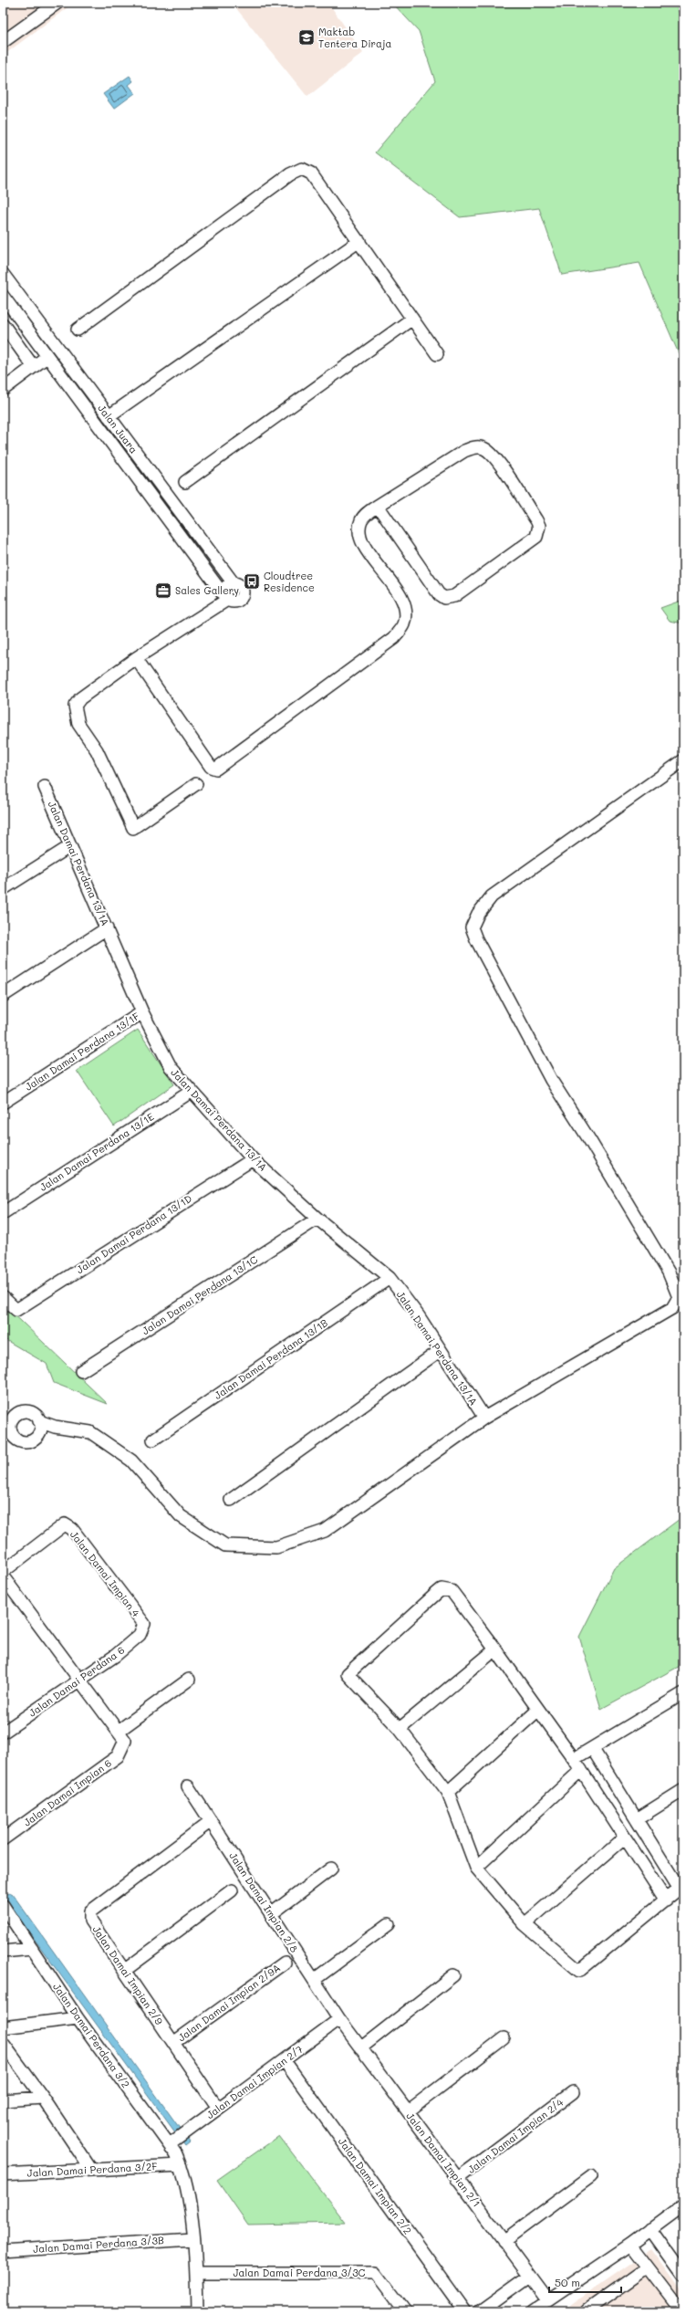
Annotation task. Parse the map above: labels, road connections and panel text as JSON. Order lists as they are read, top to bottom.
{
  "streets": {
    "street": [
      "Jalan Juara",
      "Jalan Damai Perdana 13/1A",
      "Jalan Damai Perdana 13/1F",
      "Jalan Damai Perdana 13/1E",
      "Jalan Damai Perdana 13/1D",
      "Jalan Damai Perdana 13/1C",
      "Jalan Damai Perdana 13/1B",
      "Jalan Damai Impian 4",
      "Jalan Damai Perdana 6",
      "Jalan Damai Impian 6",
      "Jalan Damai Impian 2/8",
      "Jalan Damai Impian 2/9",
      "Jalan Damai Impian 2/9A",
      "Jalan Damai Perdana 3/2",
      "Jalan Damai Impian 2/7",
      "Jalan Damai Impian 2/4",
      "Jalan Damai Impian 2/1",
      "Jalan Damai Perdana 3/2F",
      "Jalan Damai Impian 2/2",
      "Jalan Damai Perdana 3/3B",
      "Jalan Damai Perdana 3/3C"
    ]
  },
  "crossings": [
    ["Jalan Damai Perdana 13/1A", "Jalan Damai Perdana 13/1F"],
    ["Jalan Damai Perdana 13/1A", "Jalan Damai Perdana 13/1E"],
    ["Jalan Damai Perdana 13/1A", "Jalan Damai Perdana 13/1D"],
    ["Jalan Damai Perdana 13/1A", "Jalan Damai Perdana 13/1C"],
    ["Jalan Damai Perdana 13/1A", "Jalan Damai Perdana 13/1B"],
    ["Jalan Damai Impian 4", "Jalan Damai Perdana 6"],
    ["Jalan Damai Impian 2/8", "Jalan Damai Impian 2/9"],
    ["Jalan Damai Impian 2/8", "Jalan Damai Impian 2/7"],
    ["Jalan Damai Impian 2/8", "Jalan Damai Impian 2/1"],
    ["Jalan Damai Impian 2/9", "Jalan Damai Impian 2/9A"],
    ["Jalan Damai Impian 2/9", "Jalan Damai Impian 2/7"],
    ["Jalan Damai Perdana 3/2", "Jalan Damai Impian 2/7"],
    ["Jalan Damai Perdana 3/2", "Jalan Damai Perdana 3/2F"],
    ["Jalan Damai Perdana 3/2", "Jalan Damai Perdana 3/3B"],
    ["Jalan Damai Perdana 3/2", "Jalan Damai Perdana 3/3C"],
    ["Jalan Damai Impian 2/7", "Jalan Damai Impian 2/1"],
    ["Jalan Damai Impian 2/7", "Jalan Damai Impian 2/2"],
    ["Jalan Damai Impian 2/4", "Jalan Damai Impian 2/1"]
  ],
  "places": {
    "school or university": ["Maktab Tentera Diraja"],
    "bus stop": ["Cloudtree Residence"],
    "office": ["Sales Gallery"]
  },
  "scale_bar": "50 m"
}
